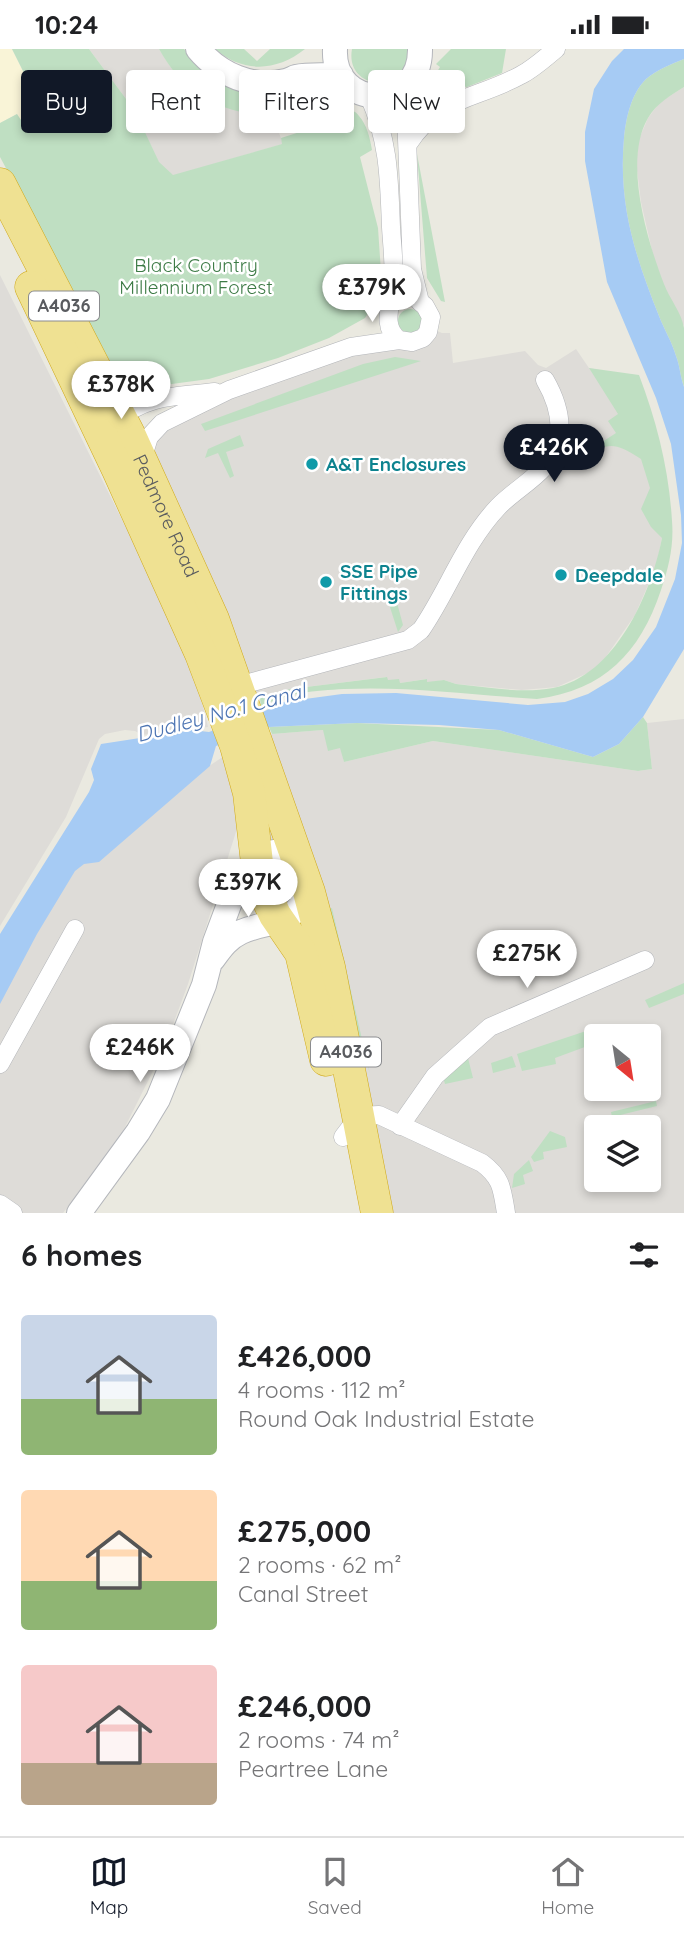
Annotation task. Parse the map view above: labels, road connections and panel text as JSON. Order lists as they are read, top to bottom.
{
  "streets": {
    "highway": ["A4036", "Pedmore Road"]
  },
  "crossings": [
    ["A4036", "Pedmore Road"]
  ],
  "water": ["Dudley No.1 Canal"],
  "parks": ["Black Country Millennium Forest"],
  "places": ["A&T Enclosures", "Deepdale", "SSE Pipe Fittings"],
  "north": "bottom right",
  "page": {
    "status": "10:24",
    "chip": [
      "Buy",
      "Rent",
      "Filters",
      "New"
    ],
    "price": [
      "£379K",
      "£378K",
      "£426K",
      "£397K",
      "£275K",
      "£246K"
    ],
    "heading": "6 homes",
    "list": [
      {
        "name": "£426,000",
        "note": "4 rooms · 112 m² · Round Oak Industrial Estate"
      },
      {
        "name": "£275,000",
        "note": "2 rooms · 62 m² · Canal Street"
      },
      {
        "name": "£246,000",
        "note": "2 rooms · 74 m² · Peartree Lane"
      }
    ],
    "tabs": ["Map", "Saved", "Home"]
  }
}
